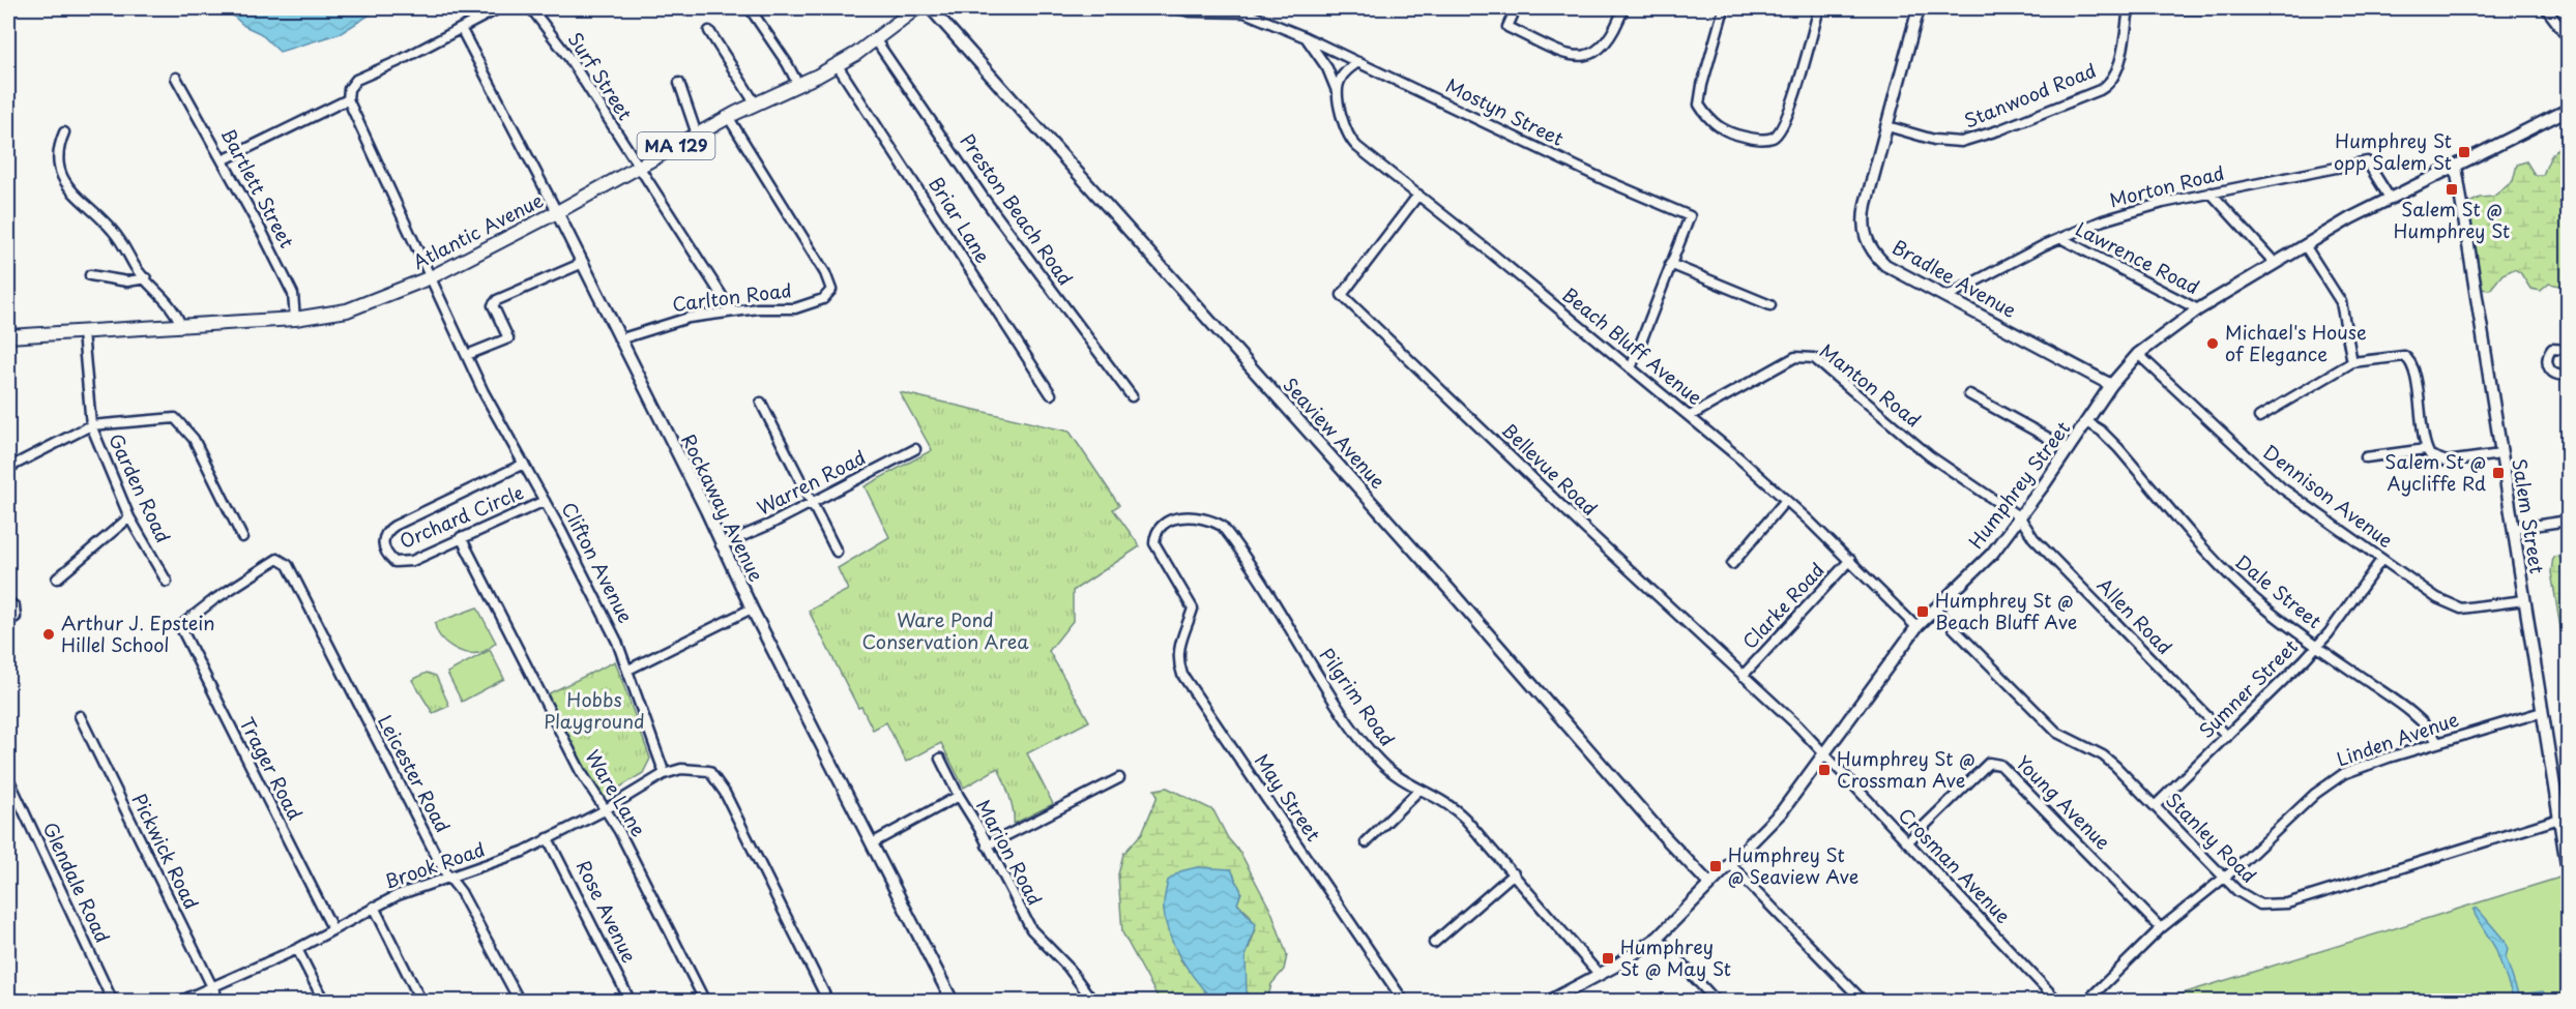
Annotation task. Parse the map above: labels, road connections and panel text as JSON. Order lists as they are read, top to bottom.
{
  "streets": {
    "main road": ["MA 129", "Atlantic Avenue"],
    "street": [
      "Surf Street",
      "Stanwood Road",
      "Mostyn Street",
      "Morton Road",
      "Bartlett Street",
      "Preston Beach Road",
      "Briar Lane",
      "Lawrence Road",
      "Bradlee Avenue",
      "Carlton Road",
      "Beach Bluff Avenue",
      "Manton Road",
      "Seaview Avenue",
      "Bellevue Road",
      "Warren Road",
      "Humphrey Street",
      "Garden Road",
      "Dennison Avenue",
      "Rockaway Avenue",
      "Salem Street",
      "Orchard Circle",
      "Clifton Avenue",
      "Dale Street",
      "Clarke Road",
      "Allen Road",
      "Sumner Street",
      "Pilgrim Road",
      "Linden Avenue",
      "Trager Road",
      "Leicester Road",
      "Ware Lane",
      "May Street",
      "Young Avenue",
      "Stanley Road",
      "Pickwick Road",
      "Marion Road",
      "Brook Road",
      "Crosman Avenue",
      "Glendale Road",
      "Rose Avenue"
    ]
  },
  "crossings": [
    ["Surf Street", "Atlantic Avenue"],
    ["Surf Street", "Carlton Road"],
    ["Stanwood Road", "Bradlee Avenue"],
    ["Mostyn Street", "Beach Bluff Avenue"],
    ["Morton Road", "Lawrence Road"],
    ["Morton Road", "Bradlee Avenue"],
    ["Morton Road", "Humphrey Street"],
    ["Bartlett Street", "Atlantic Avenue"],
    ["Preston Beach Road", "Atlantic Avenue"],
    ["Briar Lane", "Atlantic Avenue"],
    ["Atlantic Avenue", "Carlton Road"],
    ["Atlantic Avenue", "Garden Road"],
    ["Atlantic Avenue", "Rockaway Avenue"],
    ["Atlantic Avenue", "Clifton Avenue"],
    ["Lawrence Road", "Humphrey Street"],
    ["Bradlee Avenue", "Humphrey Street"],
    ["Carlton Road", "Rockaway Avenue"],
    ["Beach Bluff Avenue", "Manton Road"],
    ["Beach Bluff Avenue", "Bellevue Road"],
    ["Beach Bluff Avenue", "Humphrey Street"],
    ["Beach Bluff Avenue", "Clarke Road"],
    ["Manton Road", "Humphrey Street"],
    ["Manton Road", "Allen Road"],
    ["Seaview Avenue", "Humphrey Street"],
    ["Bellevue Road", "Humphrey Street"],
    ["Bellevue Road", "Clarke Road"],
    ["Bellevue Road", "Crosman Avenue"],
    ["Warren Road", "Rockaway Avenue"],
    ["Humphrey Street", "Dennison Avenue"],
    ["Humphrey Street", "Salem Street"],
    ["Humphrey Street", "Dale Street"],
    ["Humphrey Street", "Allen Road"],
    ["Humphrey Street", "Pilgrim Road"],
    ["Humphrey Street", "Stanley Road"],
    ["Humphrey Street", "Crosman Avenue"],
    ["Dennison Avenue", "Salem Street"],
    ["Dennison Avenue", "Sumner Street"],
    ["Rockaway Avenue", "Marion Road"],
    ["Salem Street", "Linden Avenue"],
    ["Salem Street", "Stanley Road"],
    ["Orchard Circle", "Clifton Avenue"],
    ["Orchard Circle", "Ware Lane"],
    ["Clifton Avenue", "Brook Road"],
    ["Dale Street", "Sumner Street"],
    ["Dale Street", "Linden Avenue"],
    ["Allen Road", "Sumner Street"],
    ["Sumner Street", "Stanley Road"],
    ["Pilgrim Road", "May Street"],
    ["Linden Avenue", "Young Avenue"],
    ["Linden Avenue", "Stanley Road"],
    ["Trager Road", "Leicester Road"],
    ["Trager Road", "Brook Road"],
    ["Leicester Road", "Brook Road"],
    ["Ware Lane", "Brook Road"],
    ["Young Avenue", "Crosman Avenue"],
    ["Pickwick Road", "Brook Road"],
    ["Brook Road", "Rose Avenue"]
  ],
  "parks": ["Ware Pond Conservation Area", "Hobbs Playground"],
  "places": {
    "transit": [
      "Humphrey St opp Salem St",
      "Salem St @ Humphrey St",
      "Salem St @ Aycliffe Rd",
      "Humphrey St @ Beach Bluff Ave",
      "Humphrey St @ Crossman Ave",
      "Humphrey St @ Seaview Ave",
      "Humphrey St @ May St"
    ],
    "other": ["Michael's House of Elegance", "Arthur J. Epstein Hillel School"]
  }
}
